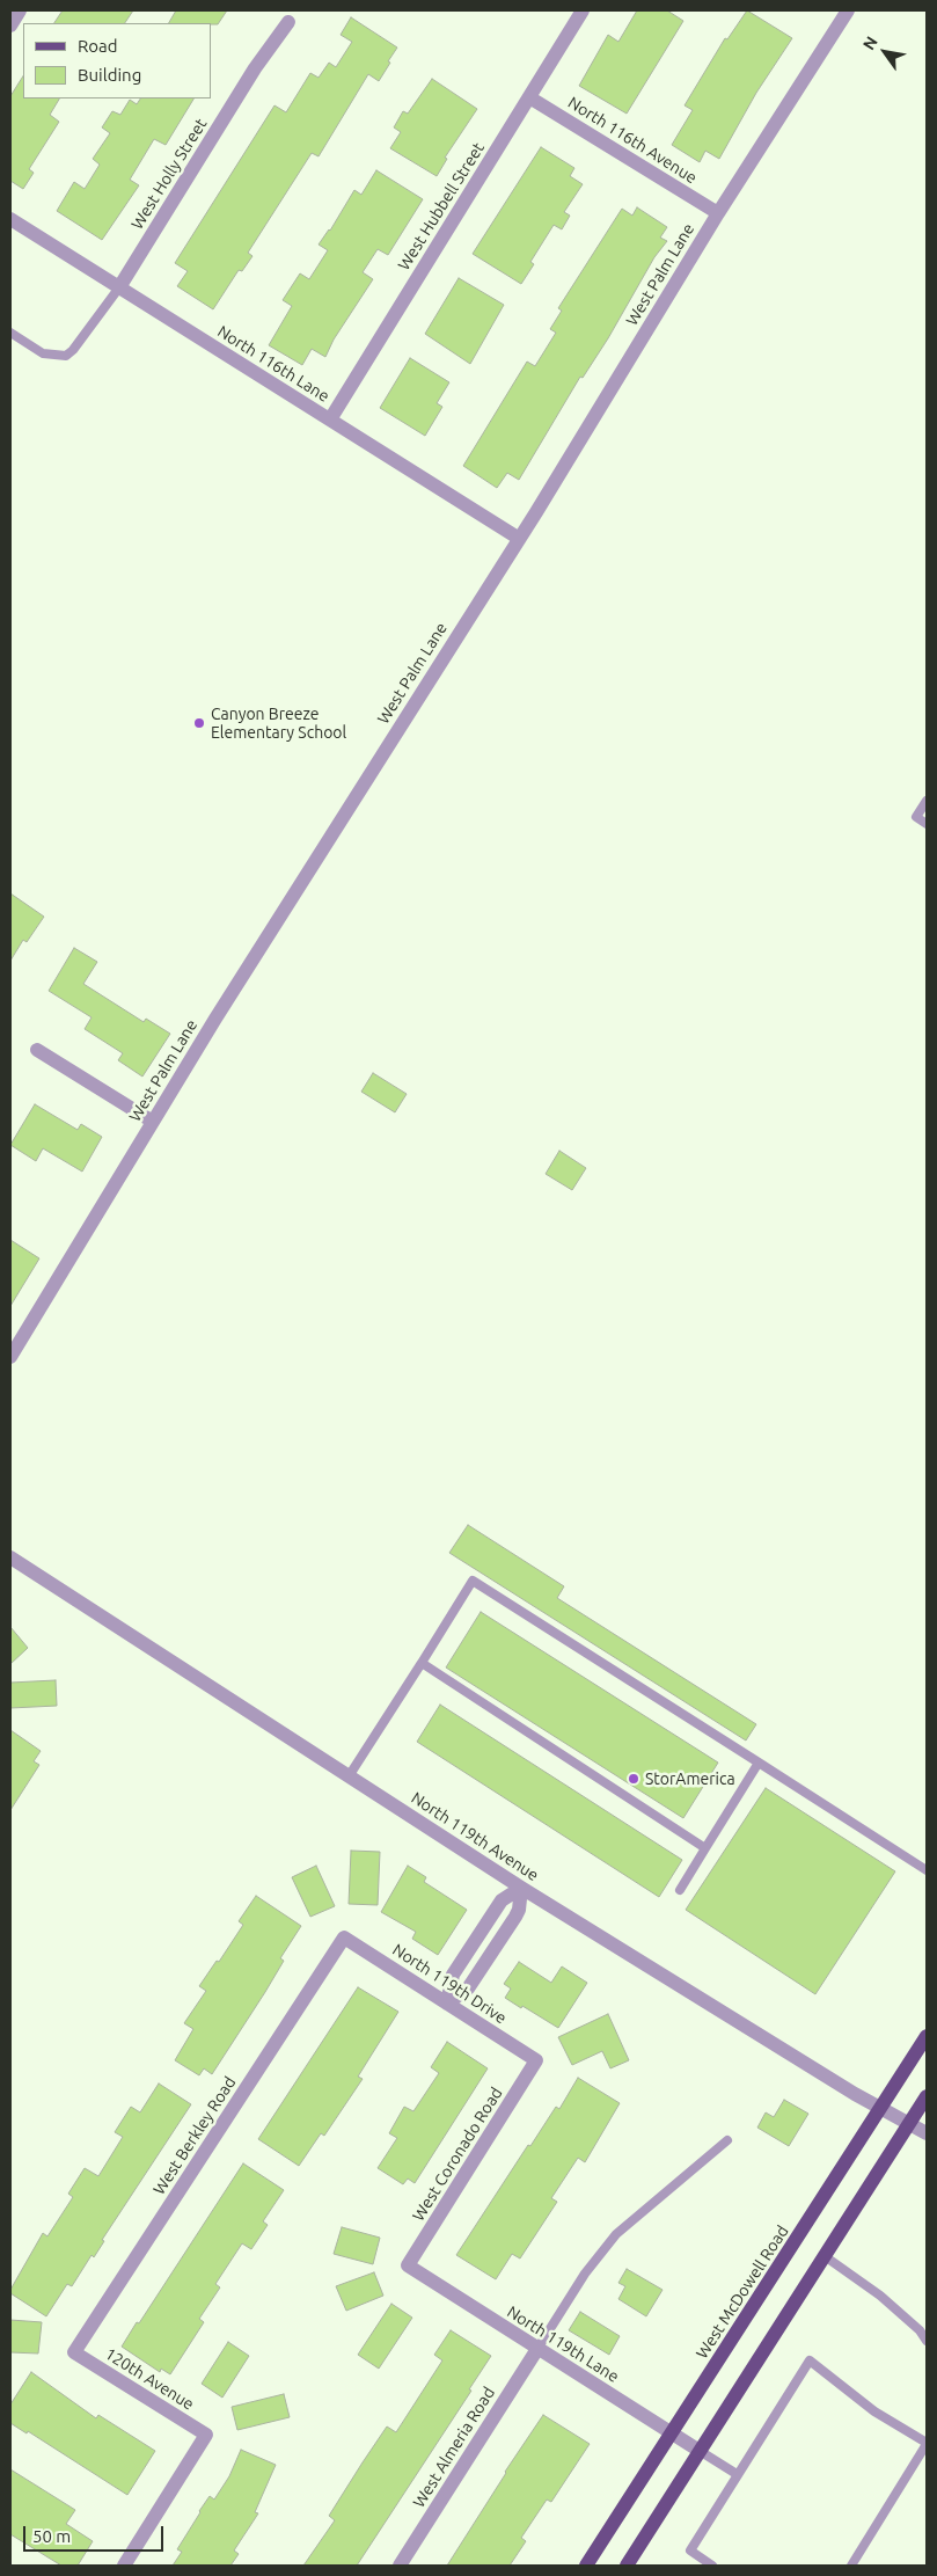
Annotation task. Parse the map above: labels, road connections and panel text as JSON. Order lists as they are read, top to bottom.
{
  "streets": {
    "main road": ["West McDowell Road"],
    "street": [
      "North 116th Avenue",
      "West Holly Street",
      "West Hubbell Street",
      "West Palm Lane",
      "North 116th Lane",
      "North 119th Avenue",
      "North 119th Drive",
      "West Berkley Road",
      "West Coronado Road",
      "North 119th Lane",
      "120th Avenue",
      "West Almeria Road"
    ]
  },
  "crossings": [
    ["North 116th Avenue", "West Hubbell Street"],
    ["North 116th Avenue", "West Palm Lane"],
    ["West Holly Street", "North 116th Lane"],
    ["West Hubbell Street", "North 116th Lane"],
    ["West Palm Lane", "North 116th Lane"],
    ["North 119th Avenue", "West McDowell Road"],
    ["North 119th Drive", "West Berkley Road"],
    ["North 119th Drive", "West Coronado Road"],
    ["West Berkley Road", "120th Avenue"],
    ["West Coronado Road", "North 119th Lane"],
    ["West McDowell Road", "North 119th Lane"],
    ["North 119th Lane", "West Almeria Road"]
  ],
  "places": ["Canyon Breeze Elementary School", "StorAmerica"],
  "legend": ["Road", "Building"],
  "scale_bar": "50 m",
  "north": "top left"
}
